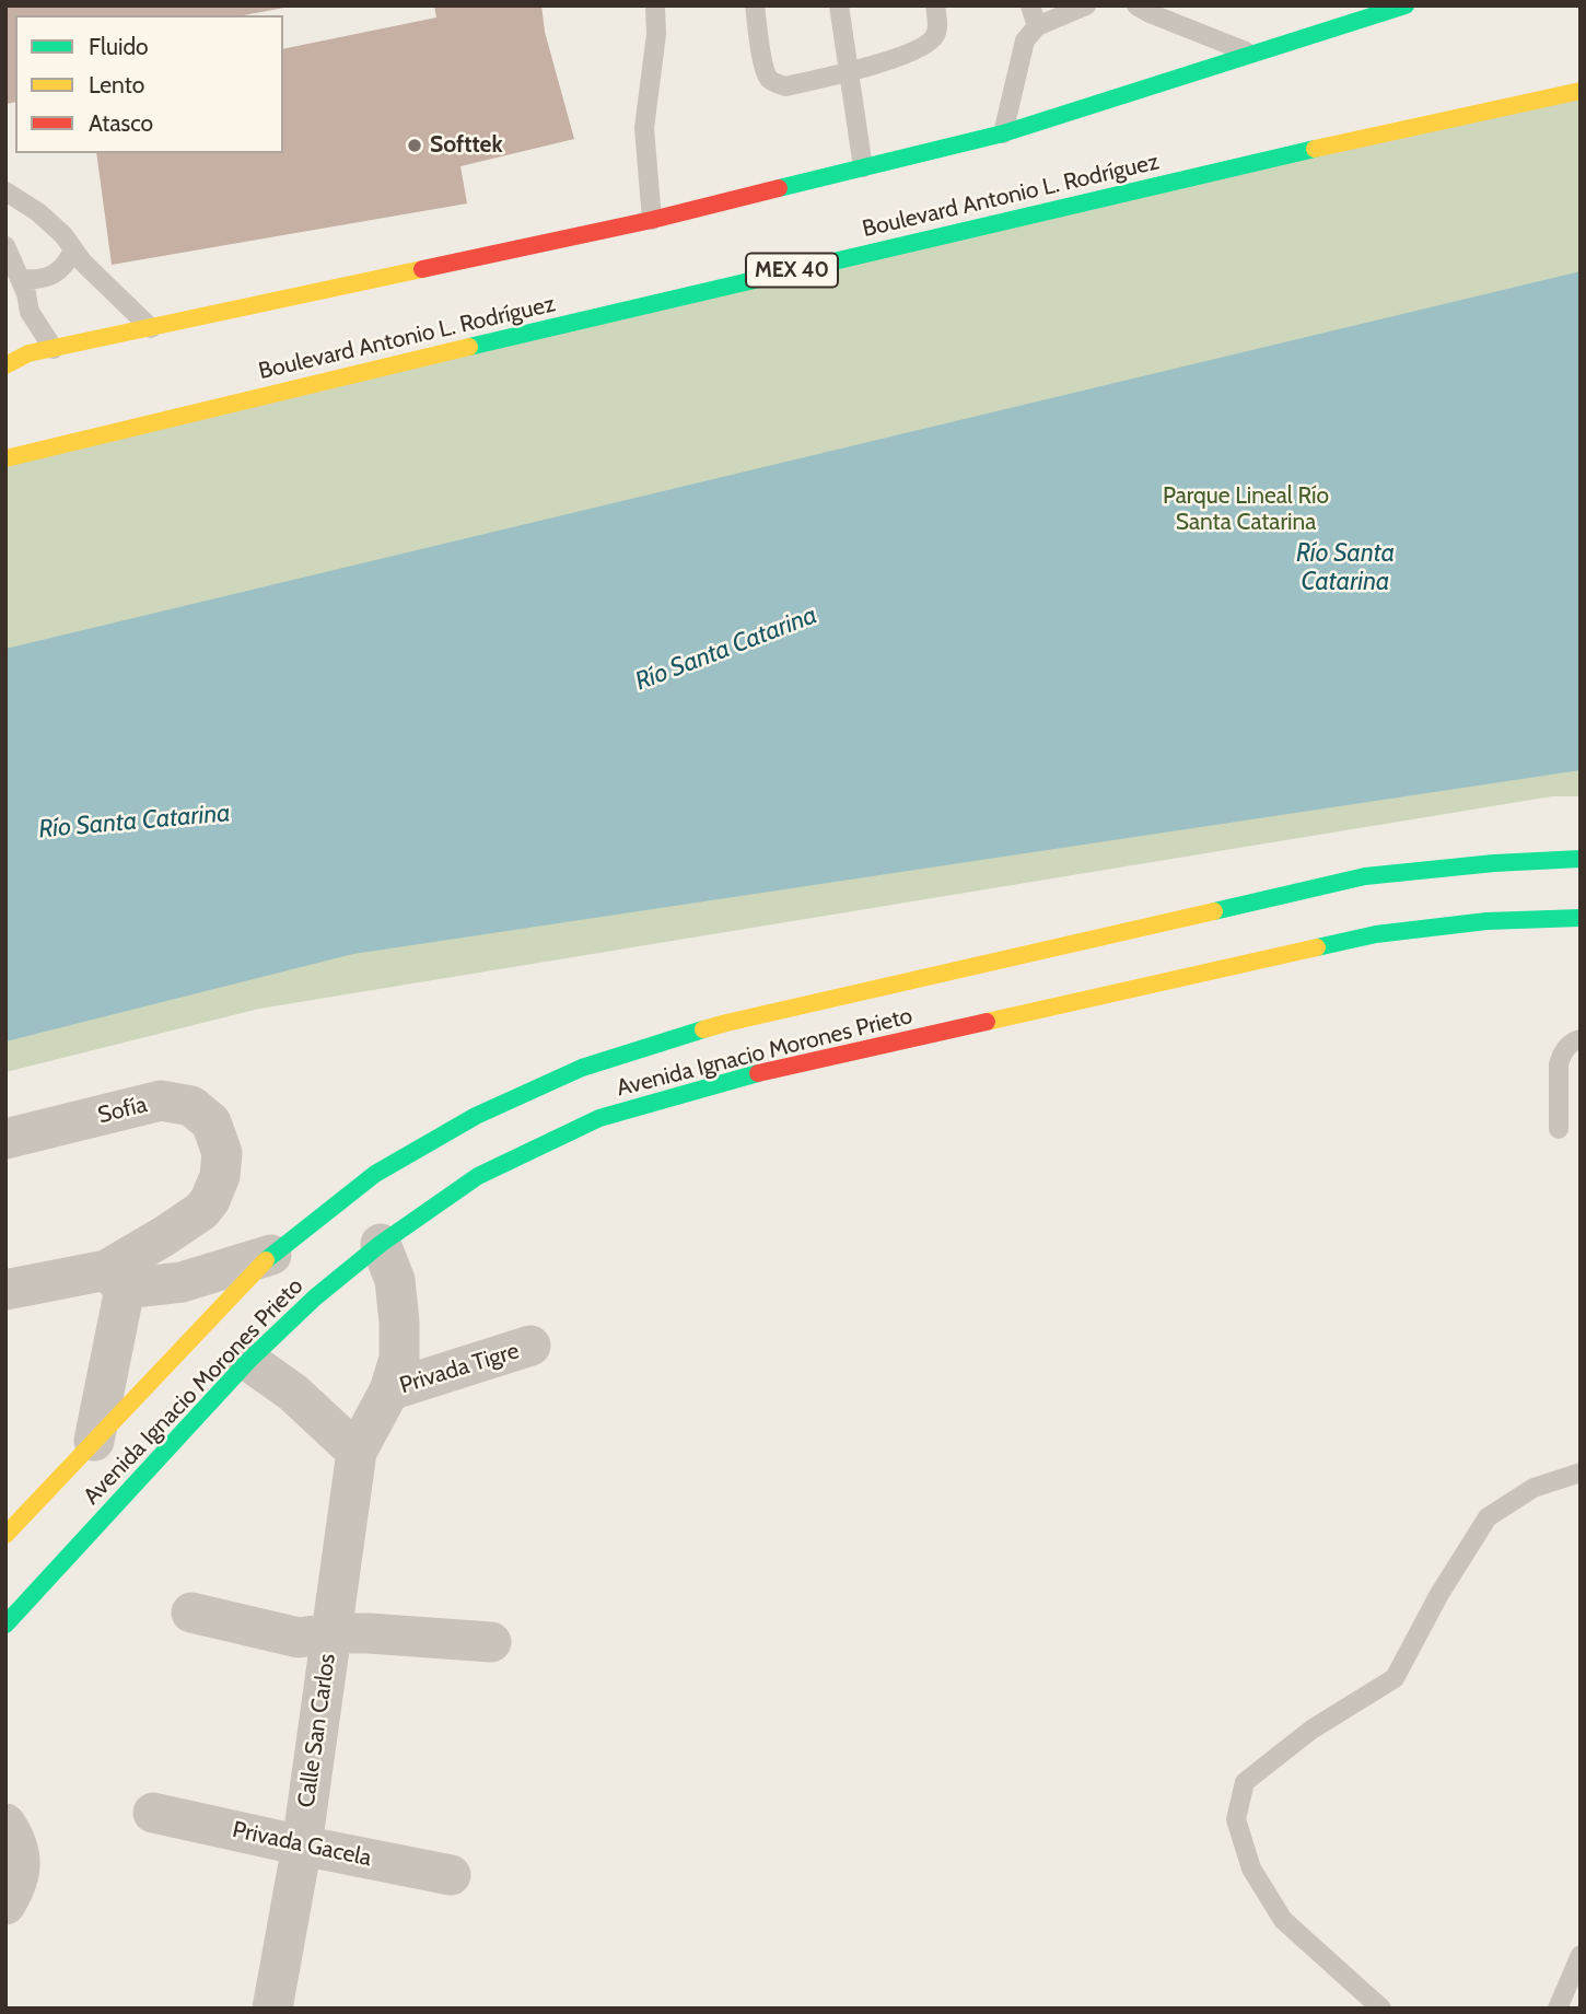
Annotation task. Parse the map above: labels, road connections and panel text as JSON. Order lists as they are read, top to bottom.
{
  "streets": {
    "main road": ["Boulevard Antonio L. Rodríguez", "MEX 40", "Avenida Ignacio Morones Prieto"],
    "street": [
      "Sofía",
      "Privada Tigre",
      "Calle San Carlos",
      "Privada Gacela"
    ]
  },
  "crossings": [
    ["Avenida Ignacio Morones Prieto", "Calle San Carlos"],
    ["Privada Tigre", "Calle San Carlos"],
    ["Calle San Carlos", "Privada Gacela"]
  ],
  "water": ["Río Santa Catarina"],
  "parks": ["Parque Lineal Río Santa Catarina"],
  "places": ["Softtek"],
  "legend": ["Fluido", "Lento", "Atasco"]
}
